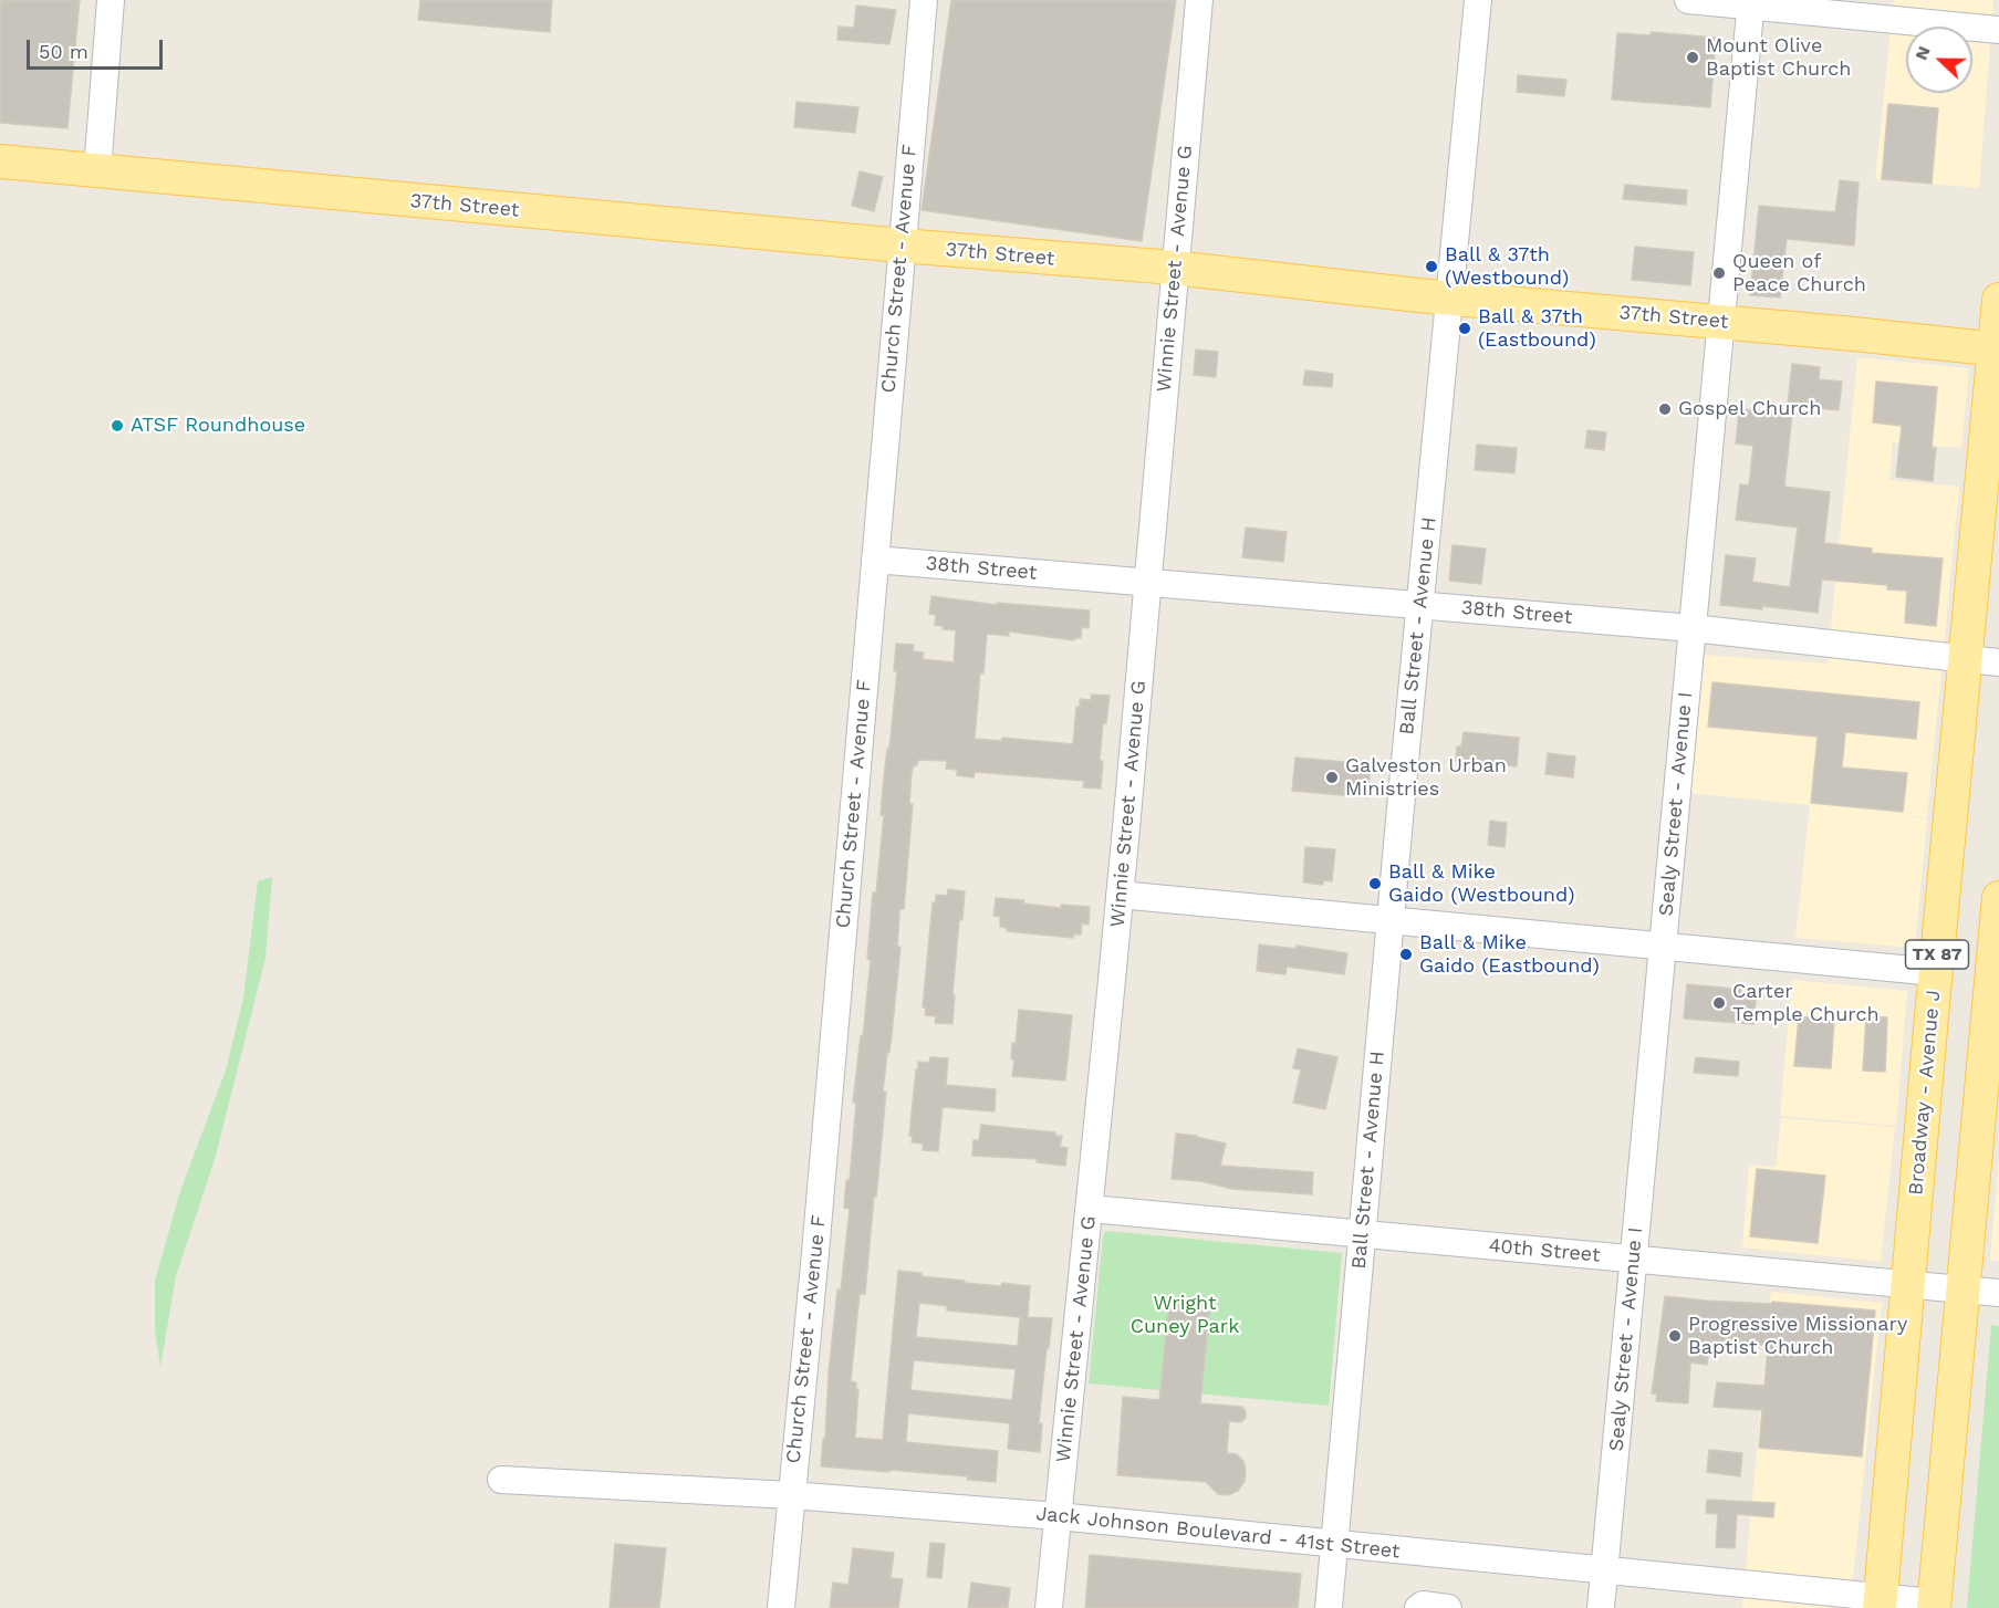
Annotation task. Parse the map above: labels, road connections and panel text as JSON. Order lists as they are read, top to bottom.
{
  "streets": {
    "main road": ["37th Street", "TX 87", "Broadway - Avenue J"],
    "street": [
      "Church Street - Avenue F",
      "Winnie Street - Avenue G",
      "38th Street",
      "Ball Street - Avenue H",
      "Sealy Street - Avenue I",
      "40th Street",
      "Jack Johnson Boulevard - 41st Street"
    ]
  },
  "crossings": [
    ["37th Street", "Church Street - Avenue F"],
    ["37th Street", "Winnie Street - Avenue G"],
    ["37th Street", "Ball Street - Avenue H"],
    ["37th Street", "Sealy Street - Avenue I"],
    ["37th Street", "Broadway - Avenue J"],
    ["Church Street - Avenue F", "38th Street"],
    ["Church Street - Avenue F", "Jack Johnson Boulevard - 41st Street"],
    ["Winnie Street - Avenue G", "38th Street"],
    ["Winnie Street - Avenue G", "40th Street"],
    ["Winnie Street - Avenue G", "Jack Johnson Boulevard - 41st Street"],
    ["38th Street", "Ball Street - Avenue H"],
    ["38th Street", "Sealy Street - Avenue I"],
    ["38th Street", "Broadway - Avenue J"],
    ["Ball Street - Avenue H", "40th Street"],
    ["Ball Street - Avenue H", "Jack Johnson Boulevard - 41st Street"],
    ["Sealy Street - Avenue I", "40th Street"],
    ["Sealy Street - Avenue I", "Jack Johnson Boulevard - 41st Street"],
    ["TX 87", "40th Street"],
    ["TX 87", "Jack Johnson Boulevard - 41st Street"],
    ["Broadway - Avenue J", "40th Street"],
    ["Broadway - Avenue J", "Jack Johnson Boulevard - 41st Street"]
  ],
  "parks": ["Wright Cuney Park"],
  "places": [
    "Mount Olive Baptist Church",
    "Ball & 37th (Westbound)",
    "Queen of Peace Church",
    "Ball & 37th (Eastbound)",
    "Gospel Church",
    "ATSF Roundhouse",
    "Galveston Urban Ministries",
    "Ball & Mike Gaido (Westbound)",
    "Ball & Mike Gaido (Eastbound)",
    "Carter Temple Church",
    "Progressive Missionary Baptist Church"
  ],
  "scale_bar": "50 m",
  "north": "left"
}
